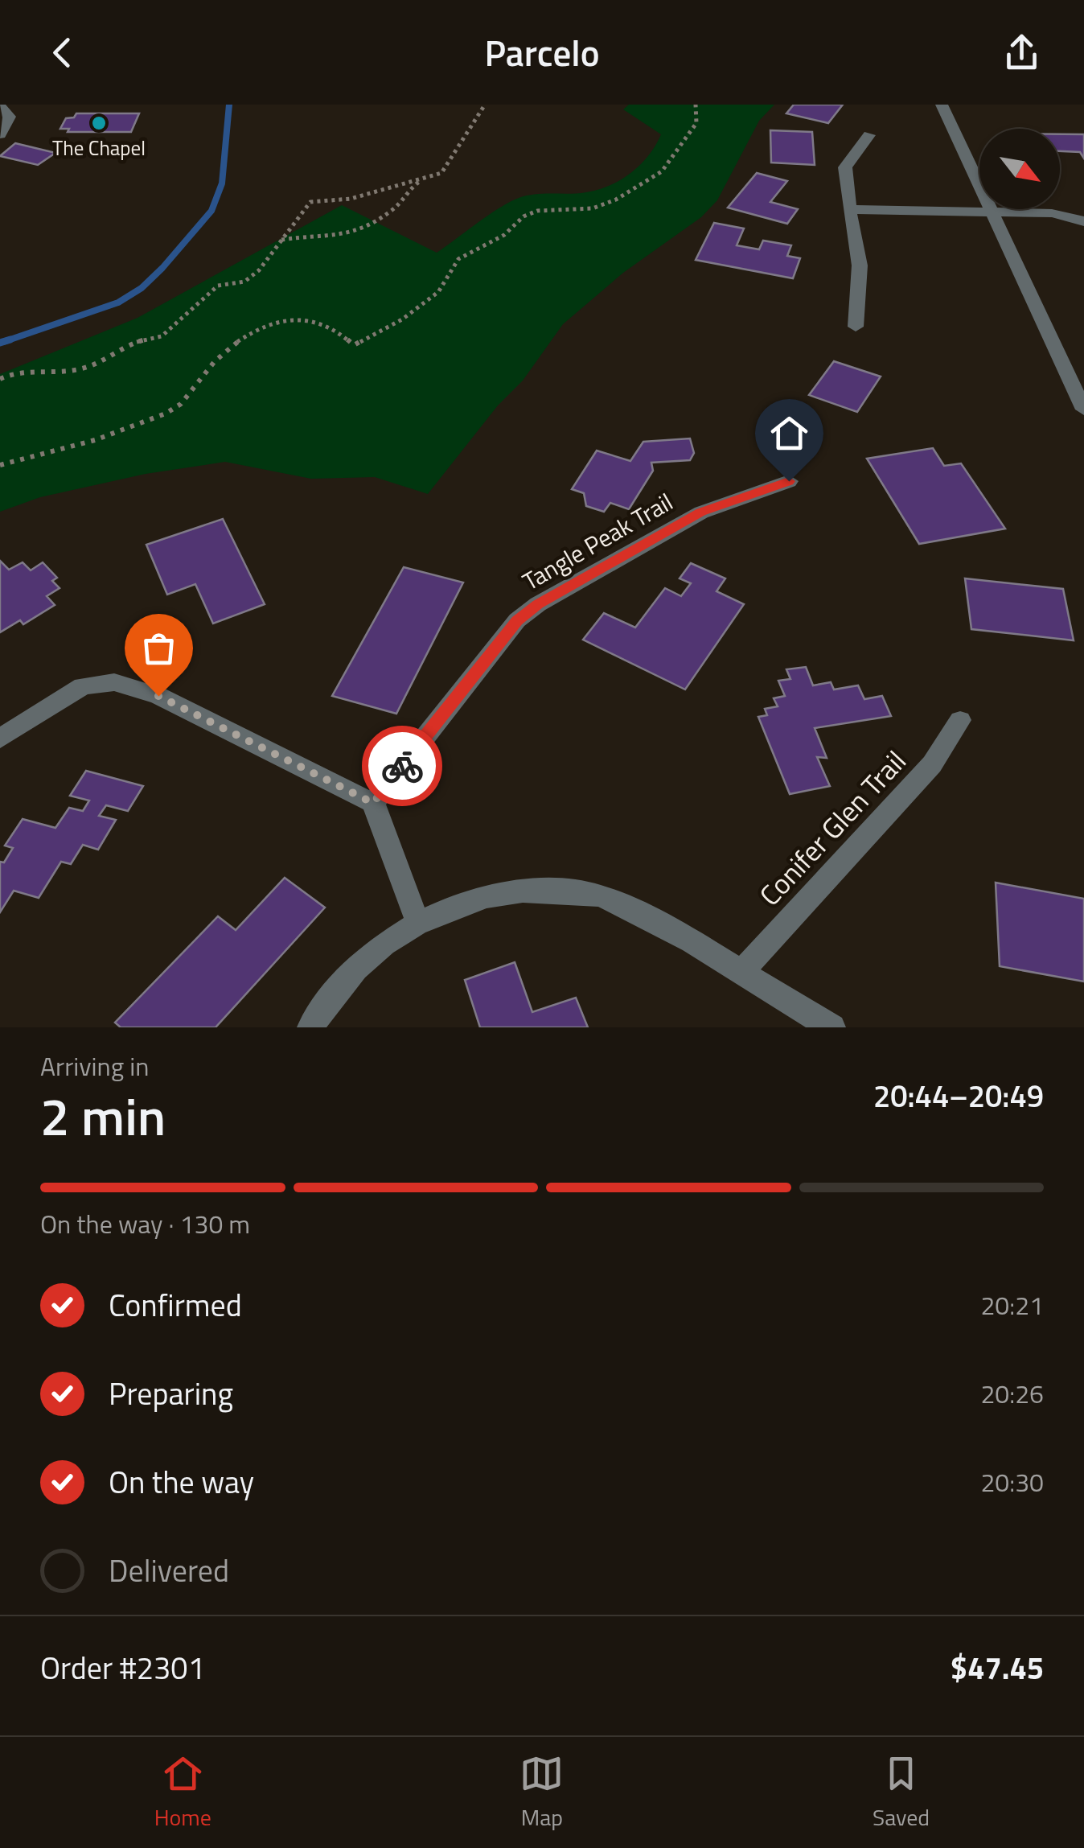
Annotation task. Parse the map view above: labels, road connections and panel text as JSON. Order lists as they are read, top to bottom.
{
  "streets": {
    "street": ["Tangle Peak Trail", "Conifer Glen Trail"]
  },
  "places": ["The Chapel"],
  "north": "bottom right",
  "page": {
    "header": "Parcelo",
    "heading": ["2 min", "Arriving in", "20:44–20:49"],
    "panel": ["Order #2301", "$47.45"],
    "bar": "On the way · 130 m",
    "list": [
      ["Confirmed", "20:21"],
      ["Preparing", "20:26"],
      ["On the way", "20:30"],
      "Delivered"
    ],
    "tabs": ["Home", "Map", "Saved"]
  }
}
